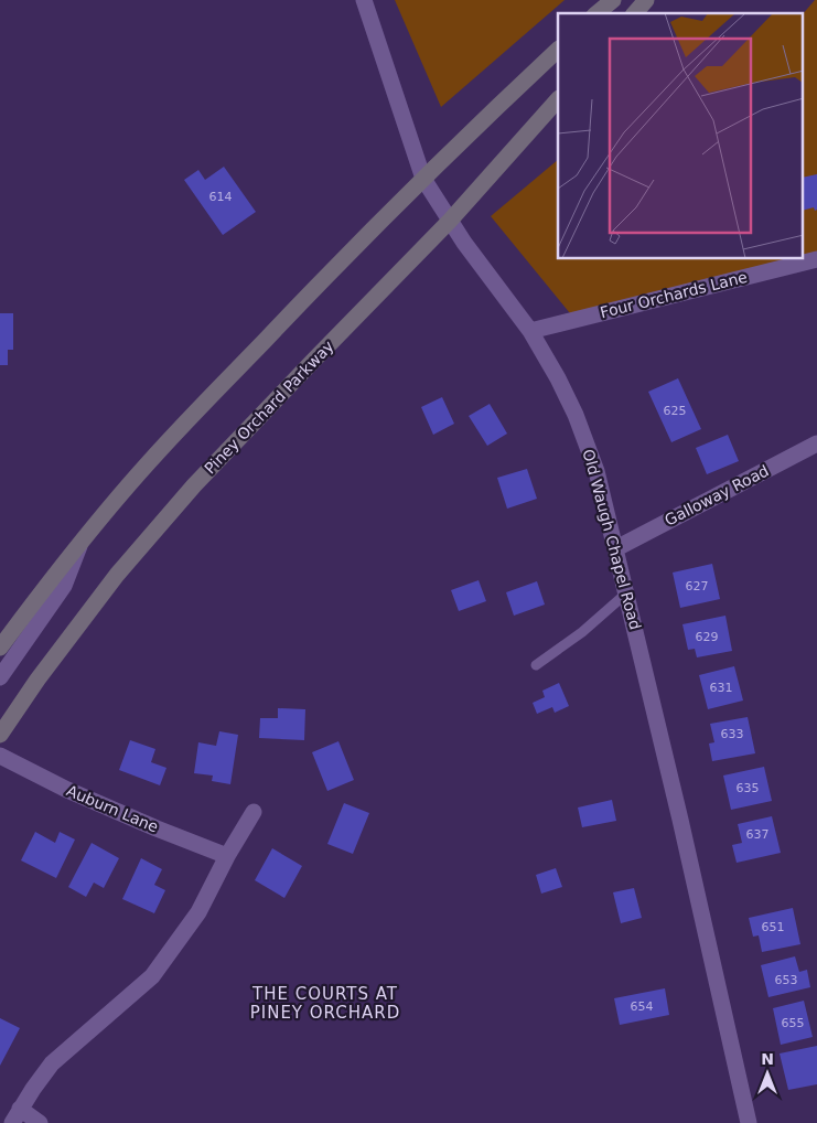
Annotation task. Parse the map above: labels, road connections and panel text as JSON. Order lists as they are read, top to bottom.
{
  "streets": {
    "main road": ["Piney Orchard Parkway"],
    "street": [
      "Four Orchards Lane",
      "Galloway Road",
      "Old Waugh Chapel Road",
      "Auburn Lane"
    ]
  },
  "crossings": [
    ["Four Orchards Lane", "Old Waugh Chapel Road"],
    ["Piney Orchard Parkway", "Old Waugh Chapel Road"],
    ["Galloway Road", "Old Waugh Chapel Road"]
  ],
  "districts": ["THE COURTS AT PINEY ORCHARD"],
  "house_numbers": [
    "614",
    "625",
    "627",
    "629",
    "631",
    "633",
    "635",
    "637",
    "651",
    "653",
    "654",
    "655"
  ],
  "north": "top"
}
